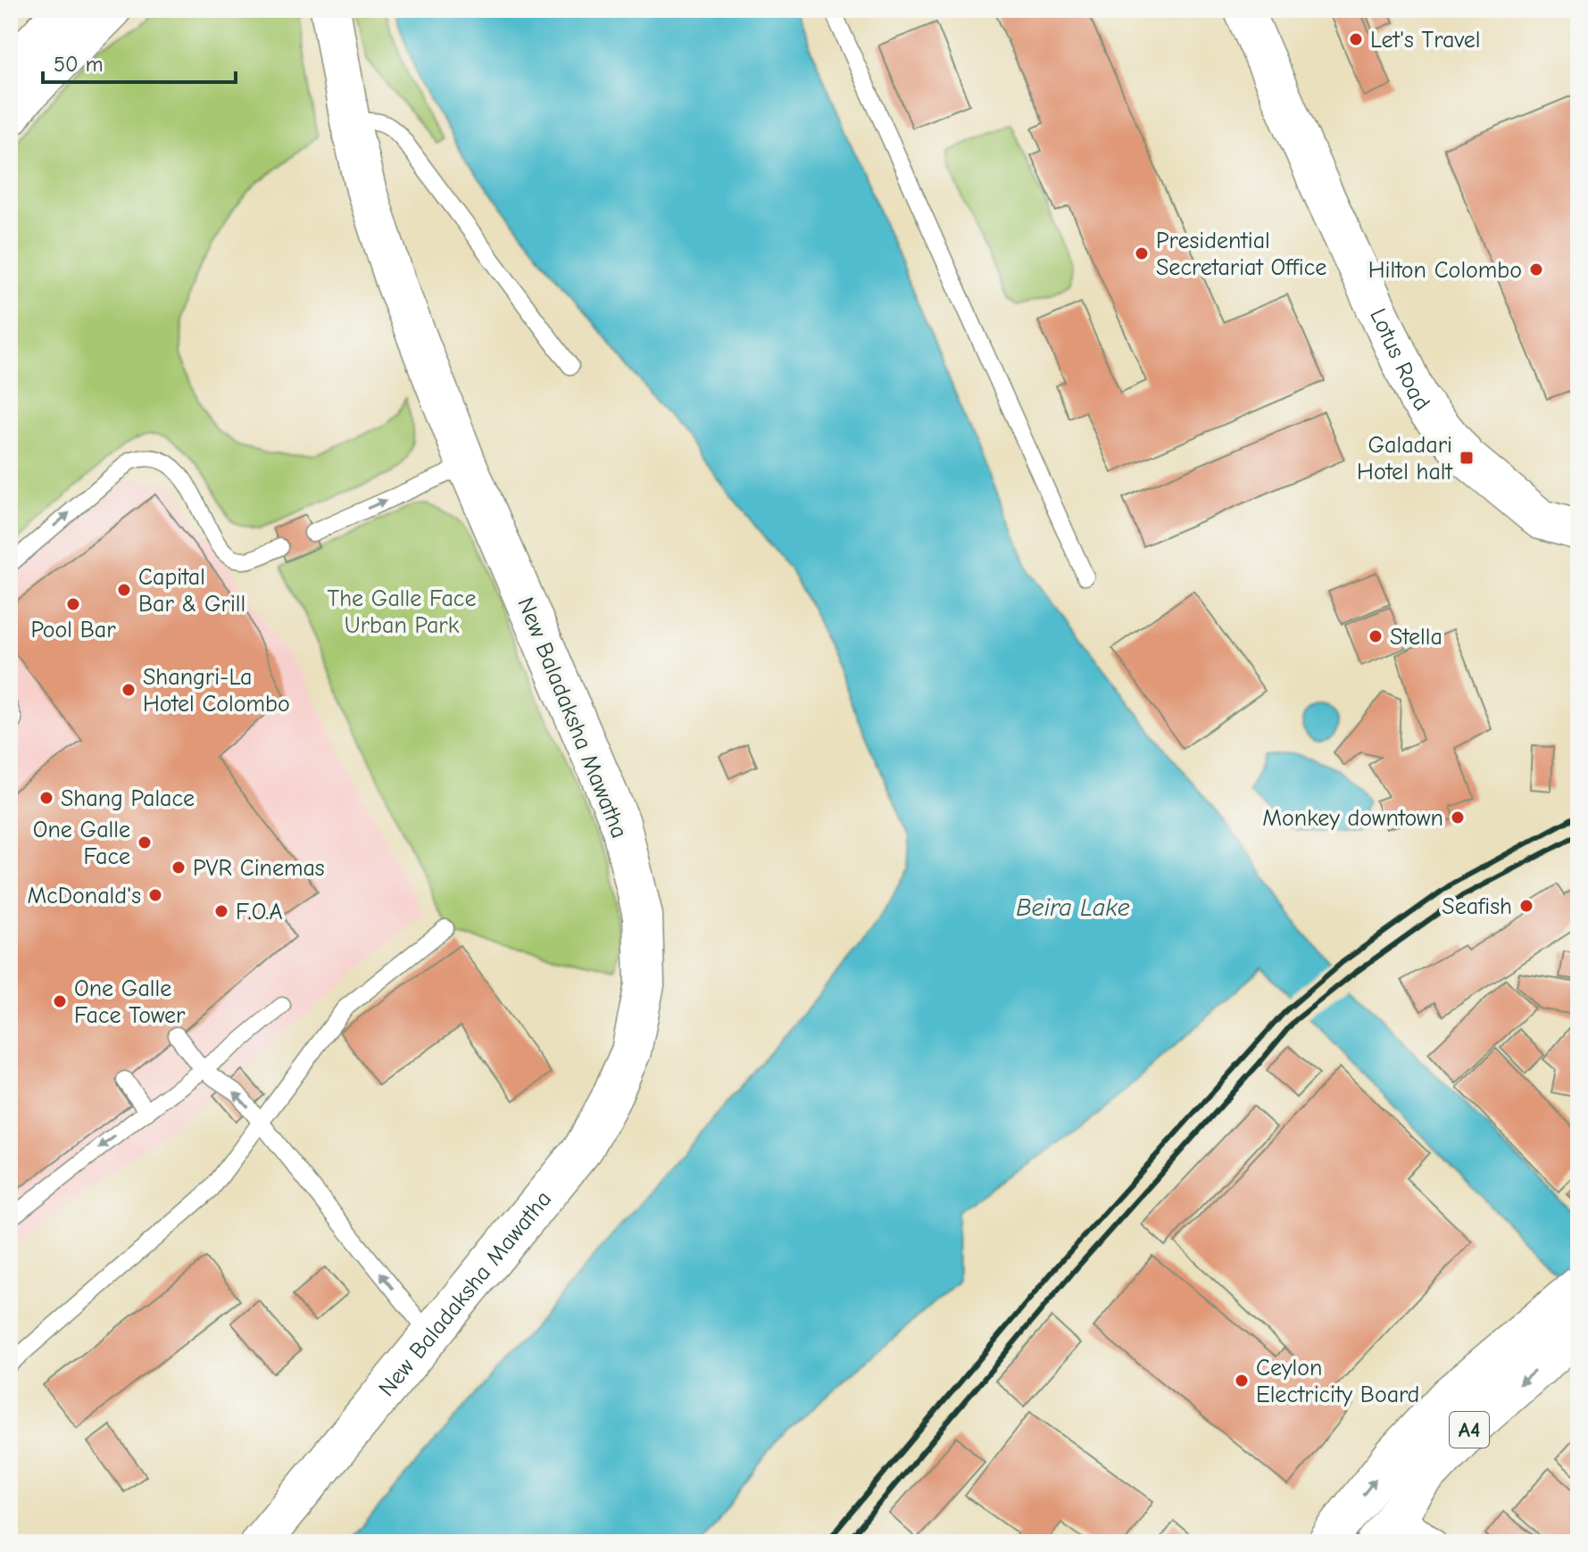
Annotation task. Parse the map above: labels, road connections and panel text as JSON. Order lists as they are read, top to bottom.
{
  "streets": {
    "main road": ["Lotus Road", "New Baladaksha Mawatha", "A4"]
  },
  "water": ["Beira Lake"],
  "parks": ["The Galle Face Urban Park"],
  "places": {
    "other": [
      "Let's Travel",
      "Presidential Secretariat Office",
      "Hilton Colombo",
      "Capital Bar & Grill",
      "Pool Bar",
      "Stella",
      "Shangri-La Hotel Colombo",
      "Shang Palace",
      "Monkey downtown",
      "One Galle Face",
      "PVR Cinemas",
      "McDonald's",
      "Seafish",
      "F.O.A",
      "One Galle Face Tower",
      "Ceylon Electricity Board"
    ],
    "transit": ["Galadari Hotel halt"]
  },
  "scale_bar": "50 m"
}
